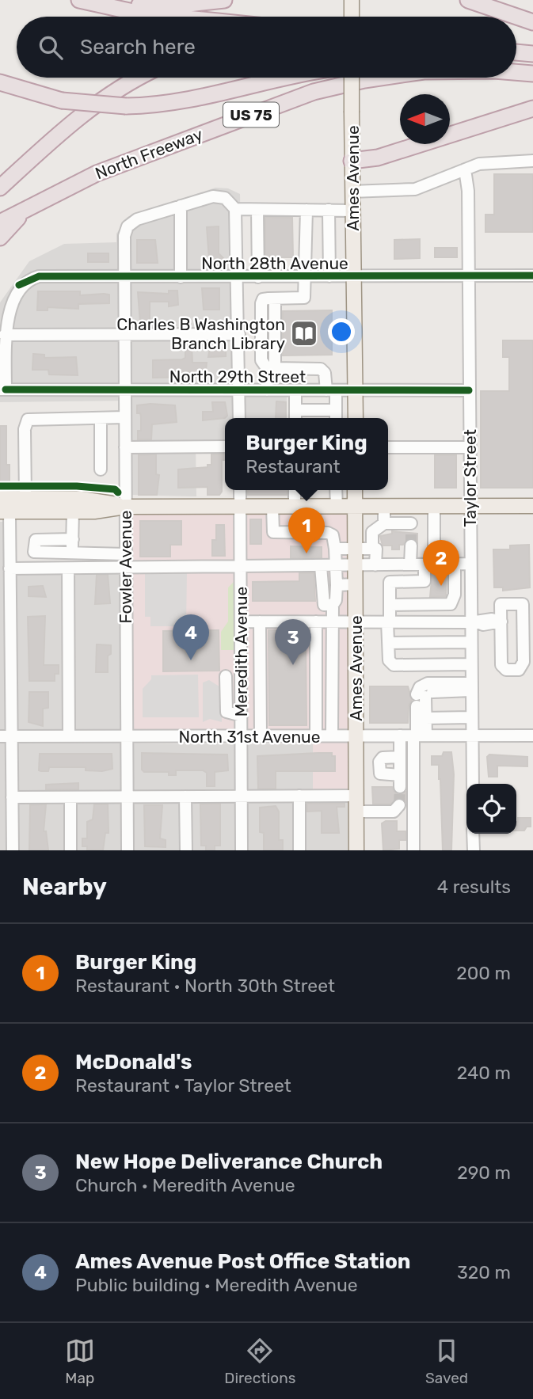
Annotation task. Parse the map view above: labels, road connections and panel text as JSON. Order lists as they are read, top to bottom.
{
  "streets": {
    "highway": ["US 75", "North Freeway"],
    "main road": ["Ames Avenue"],
    "street": [
      "North 28th Avenue",
      "North 29th Street",
      "Taylor Street",
      "Fowler Avenue",
      "Meredith Avenue",
      "North 31st Avenue"
    ]
  },
  "crossings": [
    ["Ames Avenue", "North 28th Avenue"],
    ["Ames Avenue", "North 29th Street"],
    ["Ames Avenue", "North 31st Avenue"],
    ["North 28th Avenue", "Taylor Street"],
    ["North 28th Avenue", "Fowler Avenue"],
    ["North 29th Street", "Taylor Street"],
    ["North 29th Street", "Fowler Avenue"],
    ["Taylor Street", "North 31st Avenue"],
    ["Fowler Avenue", "North 31st Avenue"],
    ["Meredith Avenue", "North 31st Avenue"]
  ],
  "places": {
    "library": ["Charles B Washington Branch Library"]
  },
  "north": "left",
  "page": {
    "search": "Search here",
    "popup": ["Burger King", "Restaurant"],
    "pins": [
      "1",
      "2",
      "4",
      "3"
    ],
    "heading": ["Nearby", "4 results"],
    "list": [
      {
        "mark": "1",
        "name": "Burger King",
        "note": "Restaurant · North 30th Street",
        "value": "200 m"
      },
      {
        "mark": "2",
        "name": "McDonald's",
        "note": "Restaurant · Taylor Street",
        "value": "240 m"
      },
      {
        "mark": "3",
        "name": "New Hope Deliverance Church",
        "note": "Church · Meredith Avenue",
        "value": "290 m"
      },
      {
        "mark": "4",
        "name": "Ames Avenue Post Office Station",
        "note": "Public building · Meredith Avenue",
        "value": "320 m"
      }
    ],
    "nav": ["Map", "Directions", "Saved"]
  }
}
